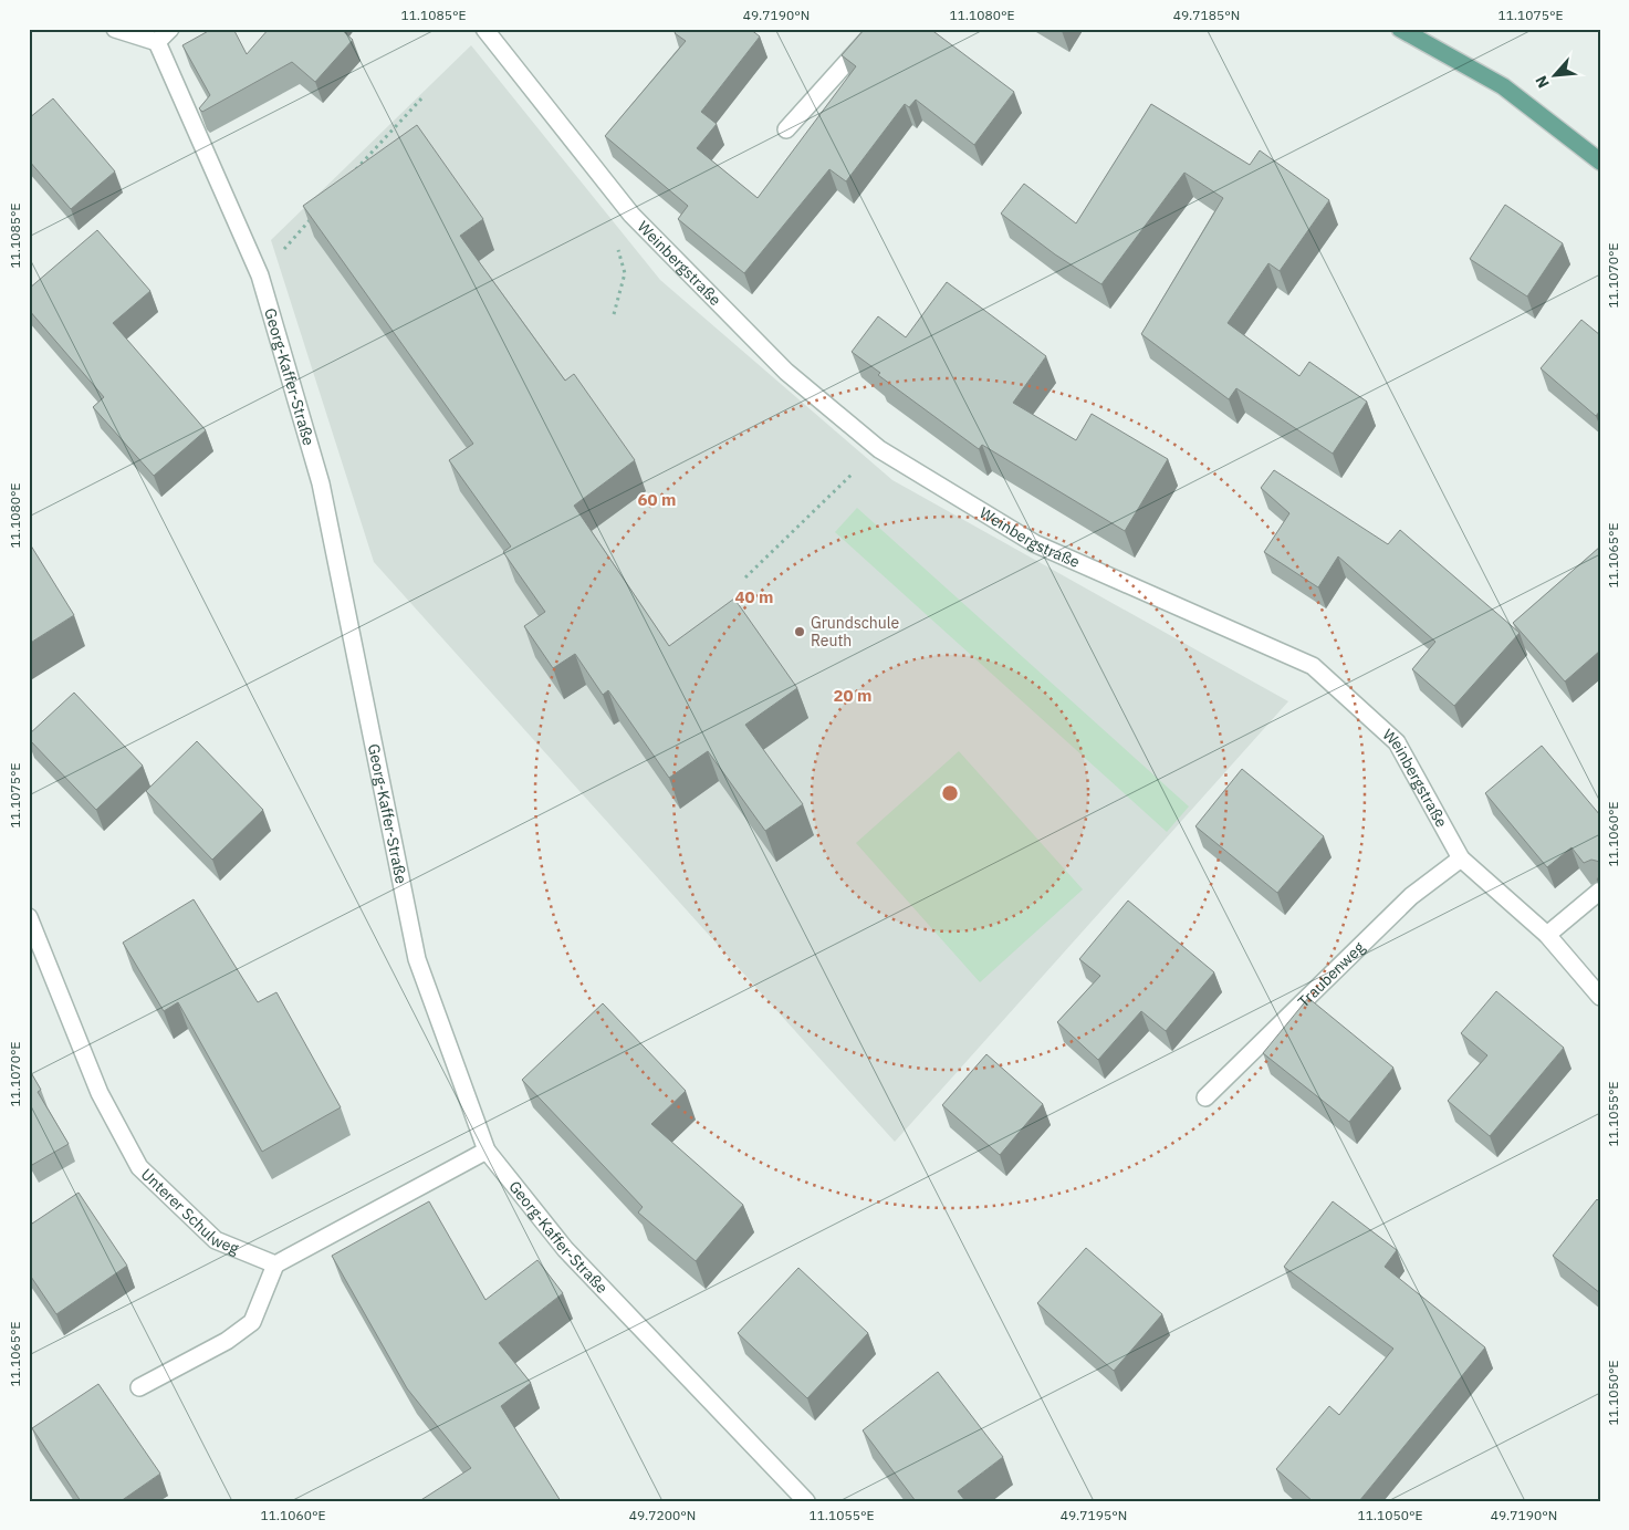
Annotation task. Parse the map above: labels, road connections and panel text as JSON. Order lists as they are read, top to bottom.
{
  "streets": {
    "street": [
      "Weinbergstraße",
      "Georg-Kaffer-Straße",
      "Traubenweg",
      "Unterer Schulweg"
    ]
  },
  "crossings": [
    ["Weinbergstraße", "Traubenweg"]
  ],
  "places": ["Grundschule Reuth"],
  "north": "bottom left",
  "coordinates": [
    "11.1085°E",
    "49.7190°N",
    "11.1080°E",
    "49.7185°N",
    "11.1075°E",
    "11.1070°E",
    "11.1065°E",
    "11.1060°E",
    "11.1055°E",
    "11.1050°E",
    "49.7200°N",
    "49.7195°N"
  ],
  "rings": ["60 m", "40 m", "20 m"]
}
